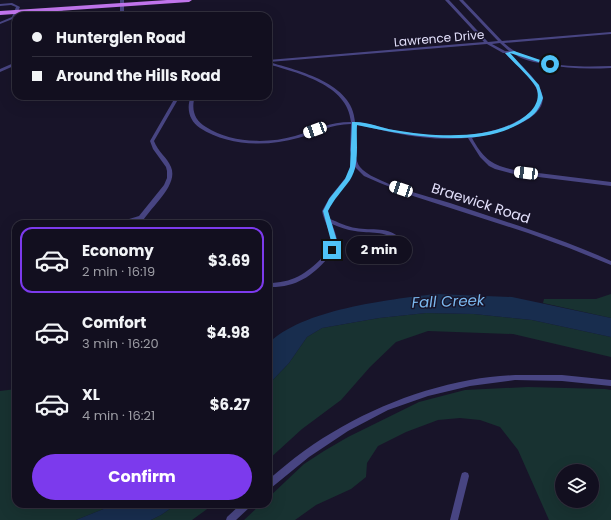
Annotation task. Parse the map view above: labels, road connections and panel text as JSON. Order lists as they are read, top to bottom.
{
  "streets": {
    "street": ["Lawrence Drive", "Braewick Road"]
  },
  "water": ["Fall Creek"],
  "page": {
    "banner": ["Hunterglen Road", "Around the Hills Road"],
    "list": [
      {
        "name": "Economy",
        "note": "2 min · 16:19",
        "value": "$3.69"
      },
      {
        "name": "Comfort",
        "note": "3 min · 16:20",
        "value": "$4.98"
      },
      {
        "name": "XL",
        "note": "4 min · 16:21",
        "value": "$6.27"
      }
    ],
    "bubble": "2 min",
    "buttons": "Confirm"
  }
}
